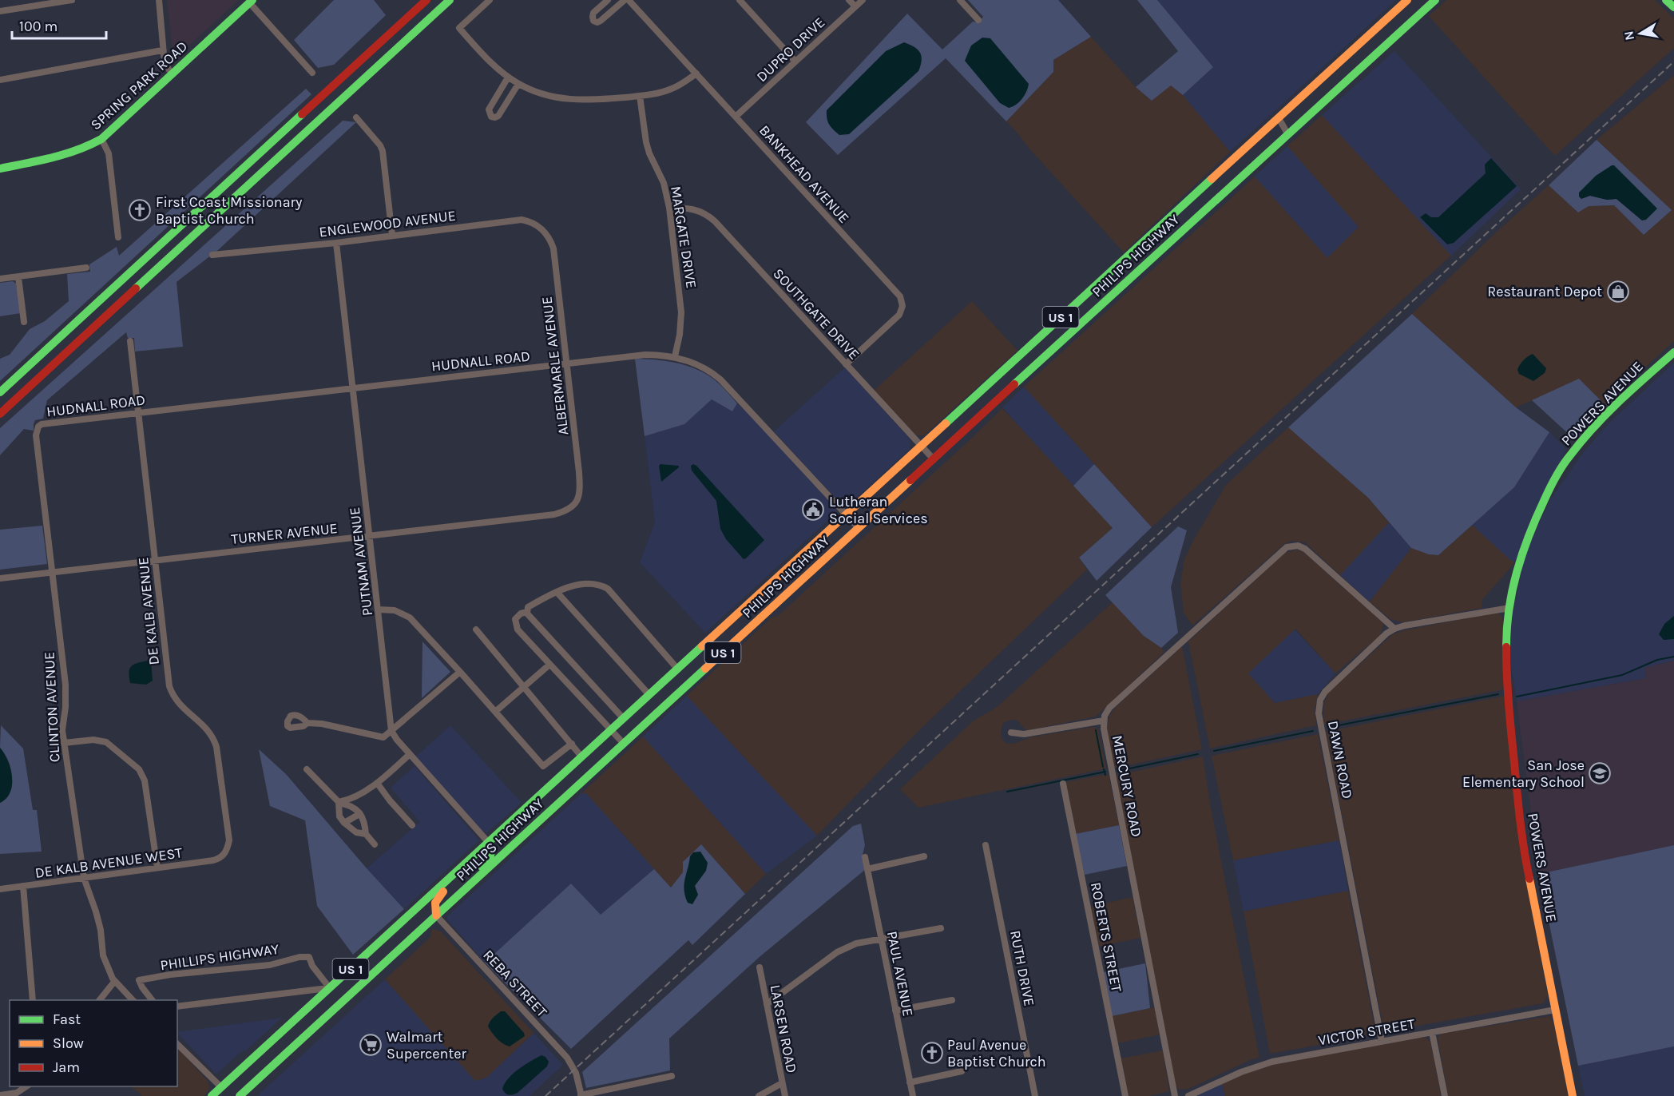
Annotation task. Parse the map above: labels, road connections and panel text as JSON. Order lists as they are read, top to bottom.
{
  "streets": {
    "main road": [
      "SPRING PARK ROAD",
      "PHILIPS HIGHWAY",
      "US 1",
      "POWERS AVENUE"
    ],
    "street": [
      "DUPRO DRIVE",
      "BANKHEAD AVENUE",
      "ENGLEWOOD AVENUE",
      "MARGATE DRIVE",
      "SOUTHGATE DRIVE",
      "HUDNALL ROAD",
      "ALBERMARLE AVENUE",
      "TURNER AVENUE",
      "PUTNAM AVENUE",
      "DE KALB AVENUE",
      "CLINTON AVENUE",
      "DAWN ROAD",
      "MERCURY ROAD",
      "DE KALB AVENUE WEST",
      "ROBERTS STREET",
      "PHILLIPS HIGHWAY",
      "RUTH DRIVE",
      "PAUL AVENUE",
      "REBA STREET",
      "LARSEN ROAD",
      "VICTOR STREET"
    ]
  },
  "crossings": [
    ["DUPRO DRIVE", "BANKHEAD AVENUE"],
    ["BANKHEAD AVENUE", "SOUTHGATE DRIVE"],
    ["ENGLEWOOD AVENUE", "ALBERMARLE AVENUE"],
    ["ENGLEWOOD AVENUE", "PUTNAM AVENUE"],
    ["MARGATE DRIVE", "SOUTHGATE DRIVE"],
    ["MARGATE DRIVE", "HUDNALL ROAD"],
    ["PHILIPS HIGHWAY", "SOUTHGATE DRIVE"],
    ["PHILIPS HIGHWAY", "HUDNALL ROAD"],
    ["PHILIPS HIGHWAY", "PHILLIPS HIGHWAY"],
    ["PHILIPS HIGHWAY", "REBA STREET"],
    ["HUDNALL ROAD", "ALBERMARLE AVENUE"],
    ["HUDNALL ROAD", "PUTNAM AVENUE"],
    ["HUDNALL ROAD", "DE KALB AVENUE"],
    ["HUDNALL ROAD", "CLINTON AVENUE"],
    ["ALBERMARLE AVENUE", "TURNER AVENUE"],
    ["POWERS AVENUE", "DAWN ROAD"],
    ["POWERS AVENUE", "VICTOR STREET"],
    ["TURNER AVENUE", "PUTNAM AVENUE"],
    ["TURNER AVENUE", "DE KALB AVENUE"],
    ["TURNER AVENUE", "CLINTON AVENUE"],
    ["DE KALB AVENUE", "DE KALB AVENUE WEST"],
    ["CLINTON AVENUE", "DE KALB AVENUE WEST"],
    ["DAWN ROAD", "MERCURY ROAD"],
    ["DAWN ROAD", "VICTOR STREET"]
  ],
  "places": {
    "church": ["First Coast Missionary Baptist Church", "Paul Avenue Baptist Church"],
    "shop": ["Restaurant Depot"],
    "public building": ["Lutheran Social Services"],
    "school or university": ["San Jose Elementary School"],
    "supermarket": ["Walmart Supercenter"]
  },
  "legend": ["Fast", "Slow", "Jam"],
  "scale_bar": "100 m",
  "north": "left"
}
